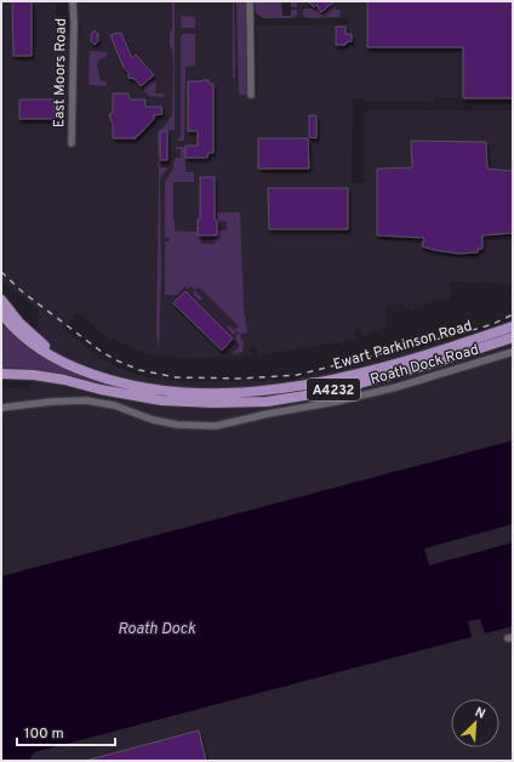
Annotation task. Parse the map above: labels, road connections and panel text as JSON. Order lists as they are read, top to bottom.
{
  "streets": {
    "main road": ["Ewart Parkinson Road", "A4232"],
    "street": ["East Moors Road", "Roath Dock Road"]
  },
  "crossings": [
    ["Ewart Parkinson Road", "A4232"]
  ],
  "water": ["Roath Dock"],
  "scale_bar": "100 m",
  "north": "top right"
}
